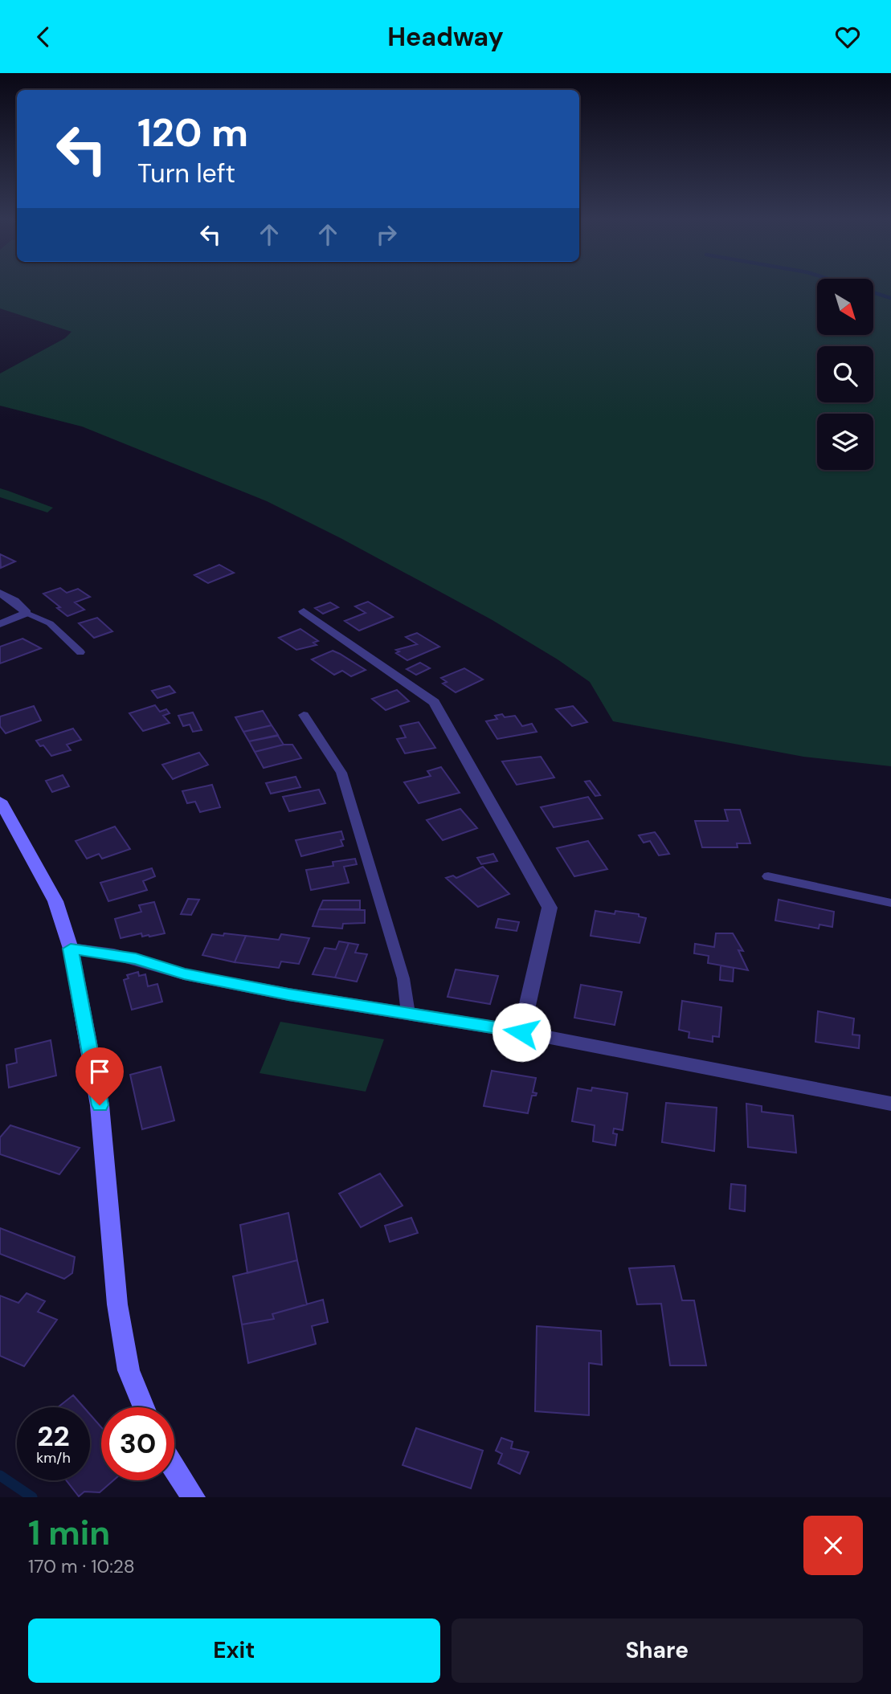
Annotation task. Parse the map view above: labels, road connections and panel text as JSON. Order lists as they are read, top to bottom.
{
  "north": "bottom right",
  "page": {
    "header": "Headway",
    "turn": ["120 m", "Turn left"],
    "speed": "22 km/h",
    "limit": "30",
    "heading": ["1 min", "170 m · 10:28"],
    "buttons": ["Exit", "Share"]
  }
}
